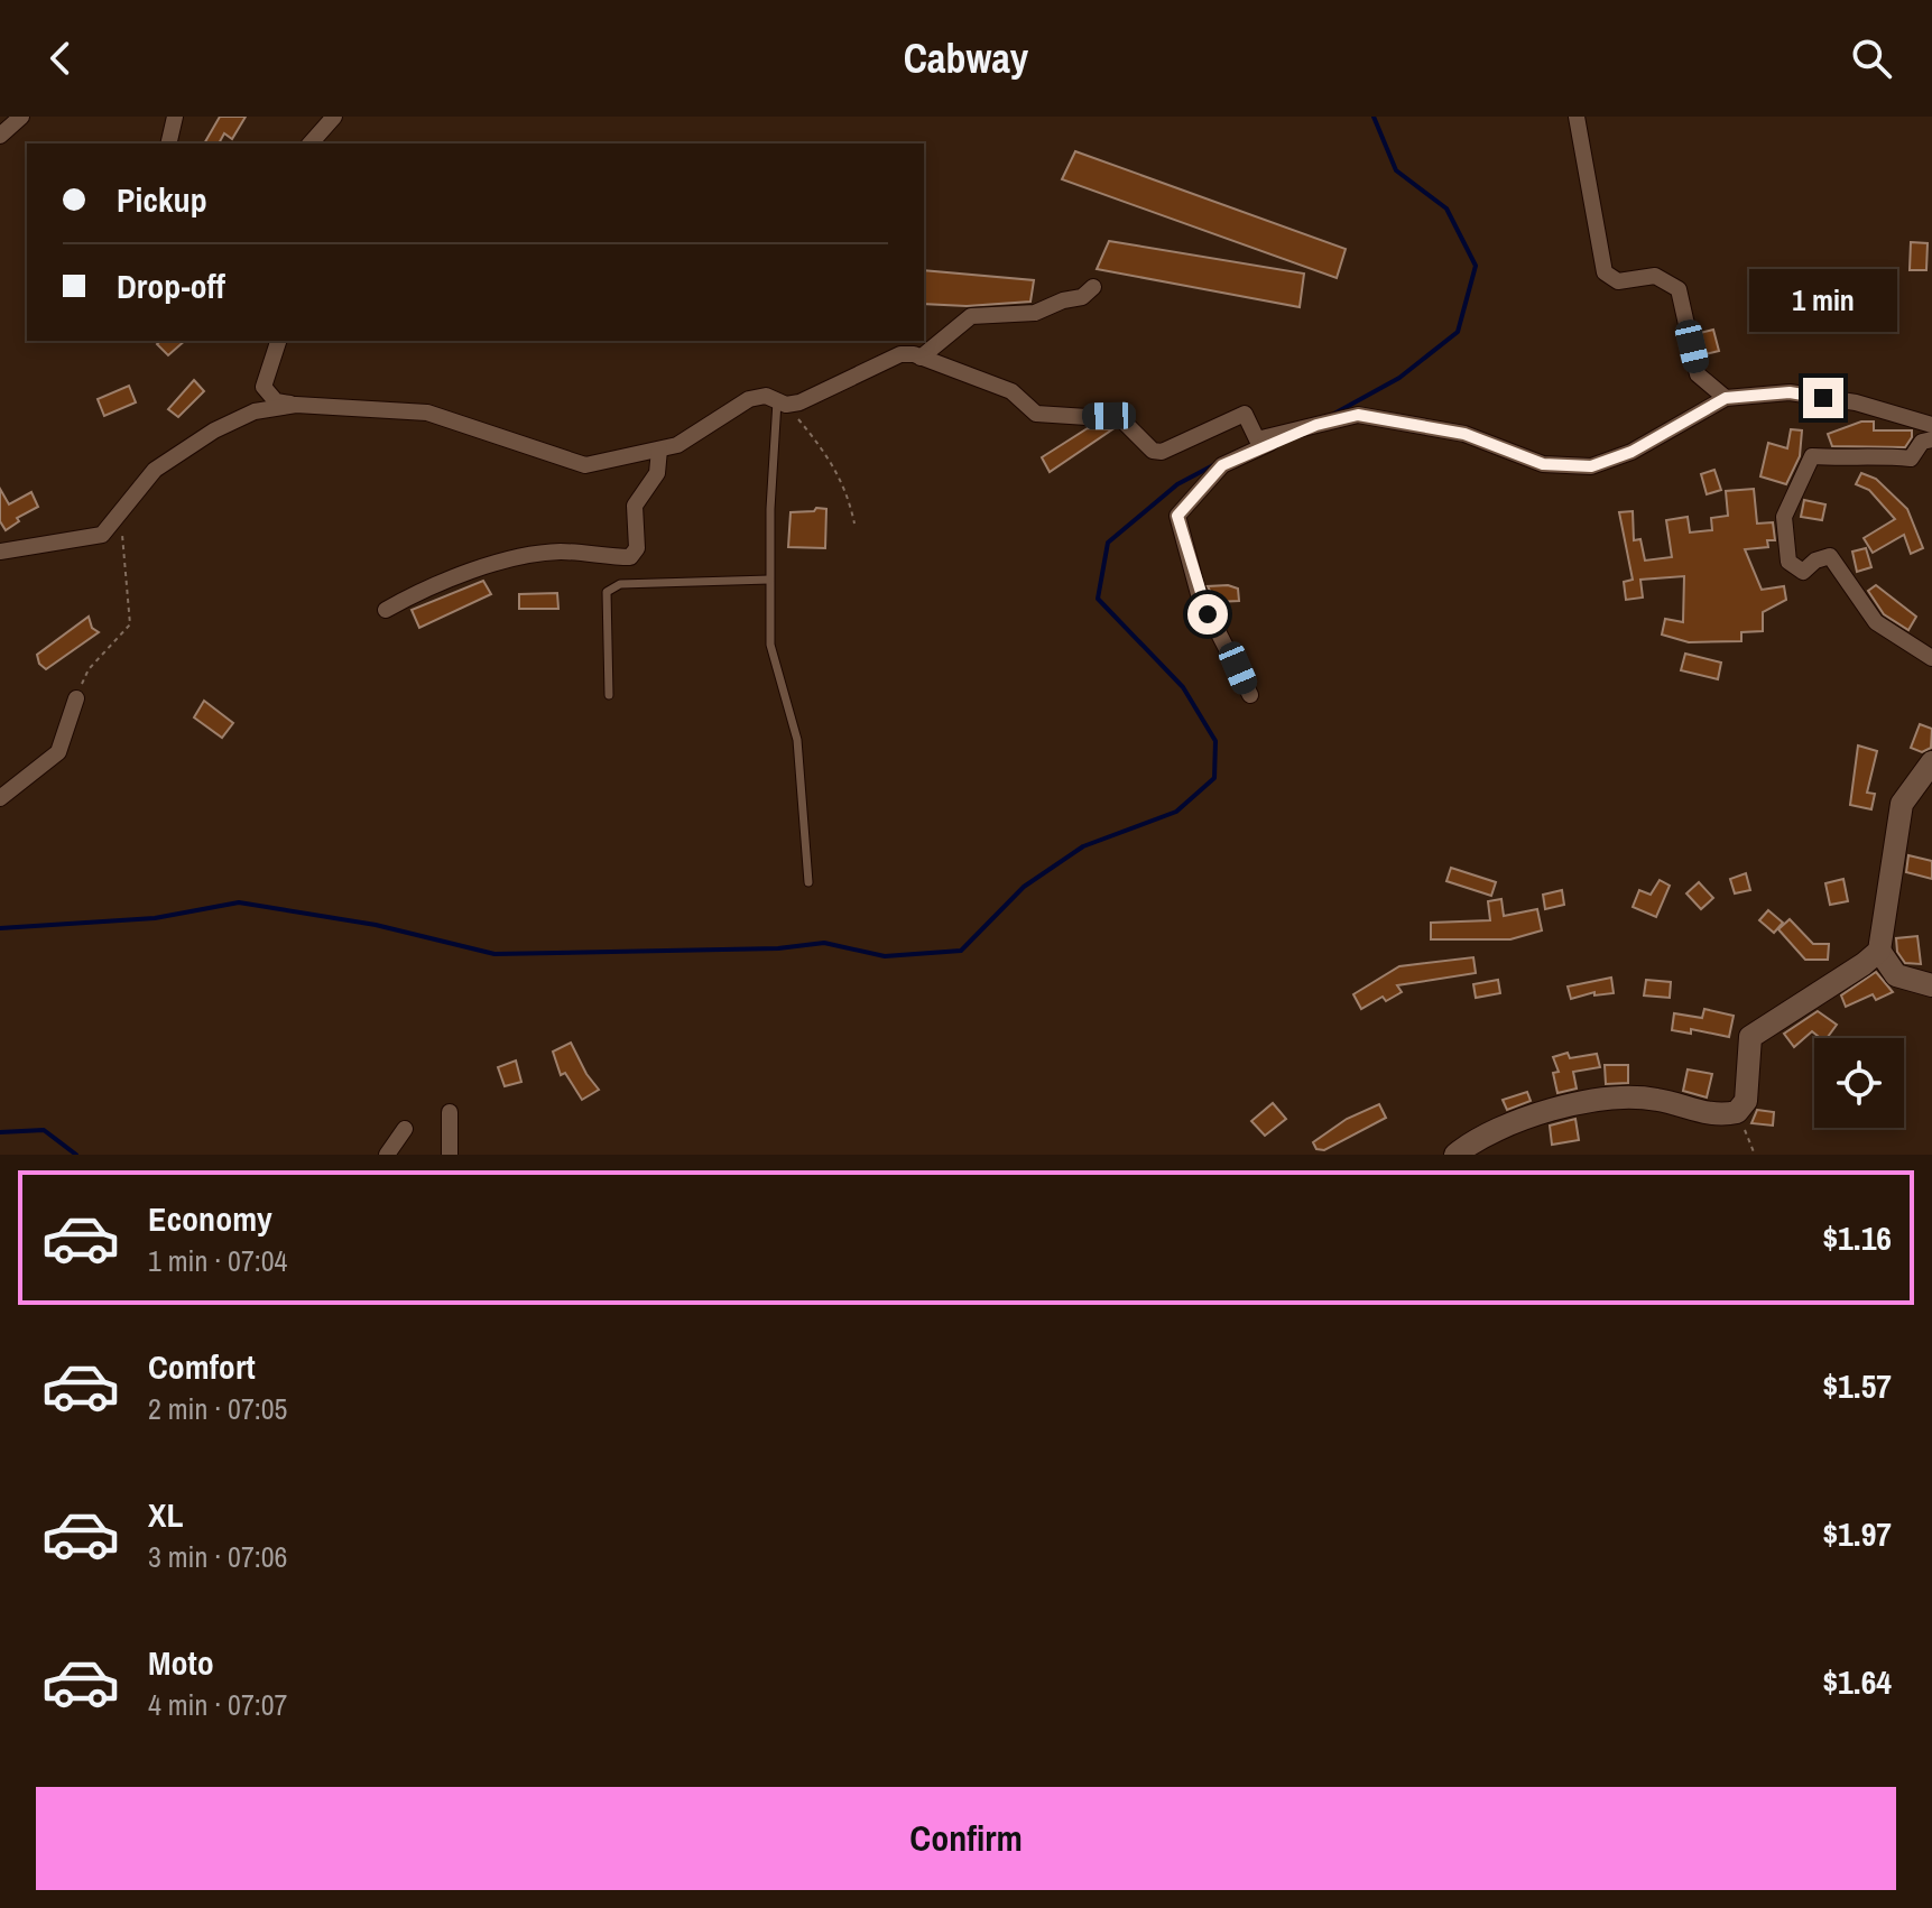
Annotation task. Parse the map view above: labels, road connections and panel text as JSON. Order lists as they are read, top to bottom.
{
  "page": {
    "header": "Cabway",
    "banner": ["Pickup", "Drop-off"],
    "bubble": "1 min",
    "list": [
      {
        "name": "Economy",
        "note": "1 min · 07:04",
        "value": "$1.16"
      },
      {
        "name": "Comfort",
        "note": "2 min · 07:05",
        "value": "$1.57"
      },
      {
        "name": "XL",
        "note": "3 min · 07:06",
        "value": "$1.97"
      },
      {
        "name": "Moto",
        "note": "4 min · 07:07",
        "value": "$1.64"
      }
    ],
    "buttons": "Confirm"
  }
}
